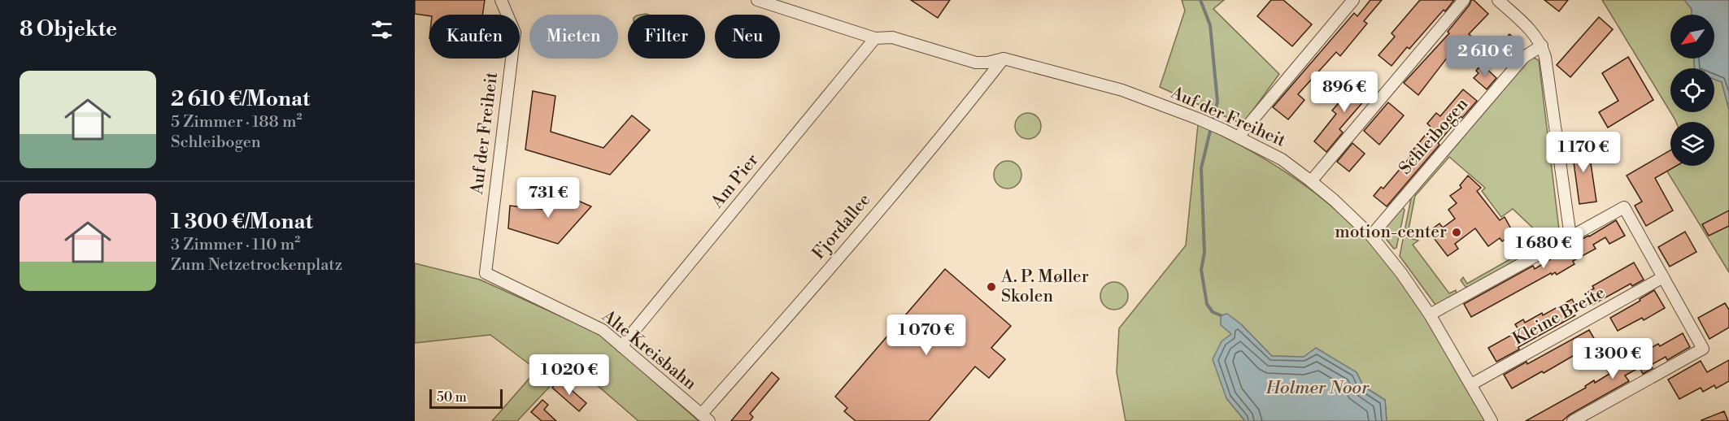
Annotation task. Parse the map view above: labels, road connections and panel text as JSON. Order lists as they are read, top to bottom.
{
  "streets": {
    "street": [
      "Auf der Freiheit",
      "Schleibogen",
      "Am Pier",
      "Fjordallee",
      "Kleine Breite",
      "Alte Kreisbahn"
    ]
  },
  "crossings": [
    ["Auf der Freiheit", "Schleibogen"],
    ["Auf der Freiheit", "Fjordallee"],
    ["Auf der Freiheit", "Kleine Breite"],
    ["Auf der Freiheit", "Alte Kreisbahn"],
    ["Am Pier", "Alte Kreisbahn"],
    ["Fjordallee", "Alte Kreisbahn"]
  ],
  "water": ["Holmer Noor"],
  "places": ["motion-center", "A. P. Møller Skolen"],
  "scale_bar": "50 m",
  "north": "bottom left",
  "page": {
    "heading": "8 Objekte",
    "chip": [
      "Kaufen",
      "Mieten",
      "Filter",
      "Neu"
    ],
    "price": [
      "2 610 €",
      "896 €",
      "1 170 €",
      "731 €",
      "1 680 €",
      "1 070 €",
      "1 300 €",
      "1 020 €"
    ],
    "list": [
      {
        "name": "2 610 €/Monat",
        "note": "5 Zimmer · 188 m² · Schleibogen"
      },
      {
        "name": "1 300 €/Monat",
        "note": "3 Zimmer · 110 m² · Zum Netzetrockenplatz"
      }
    ],
    "scale": "50 m"
  }
}
